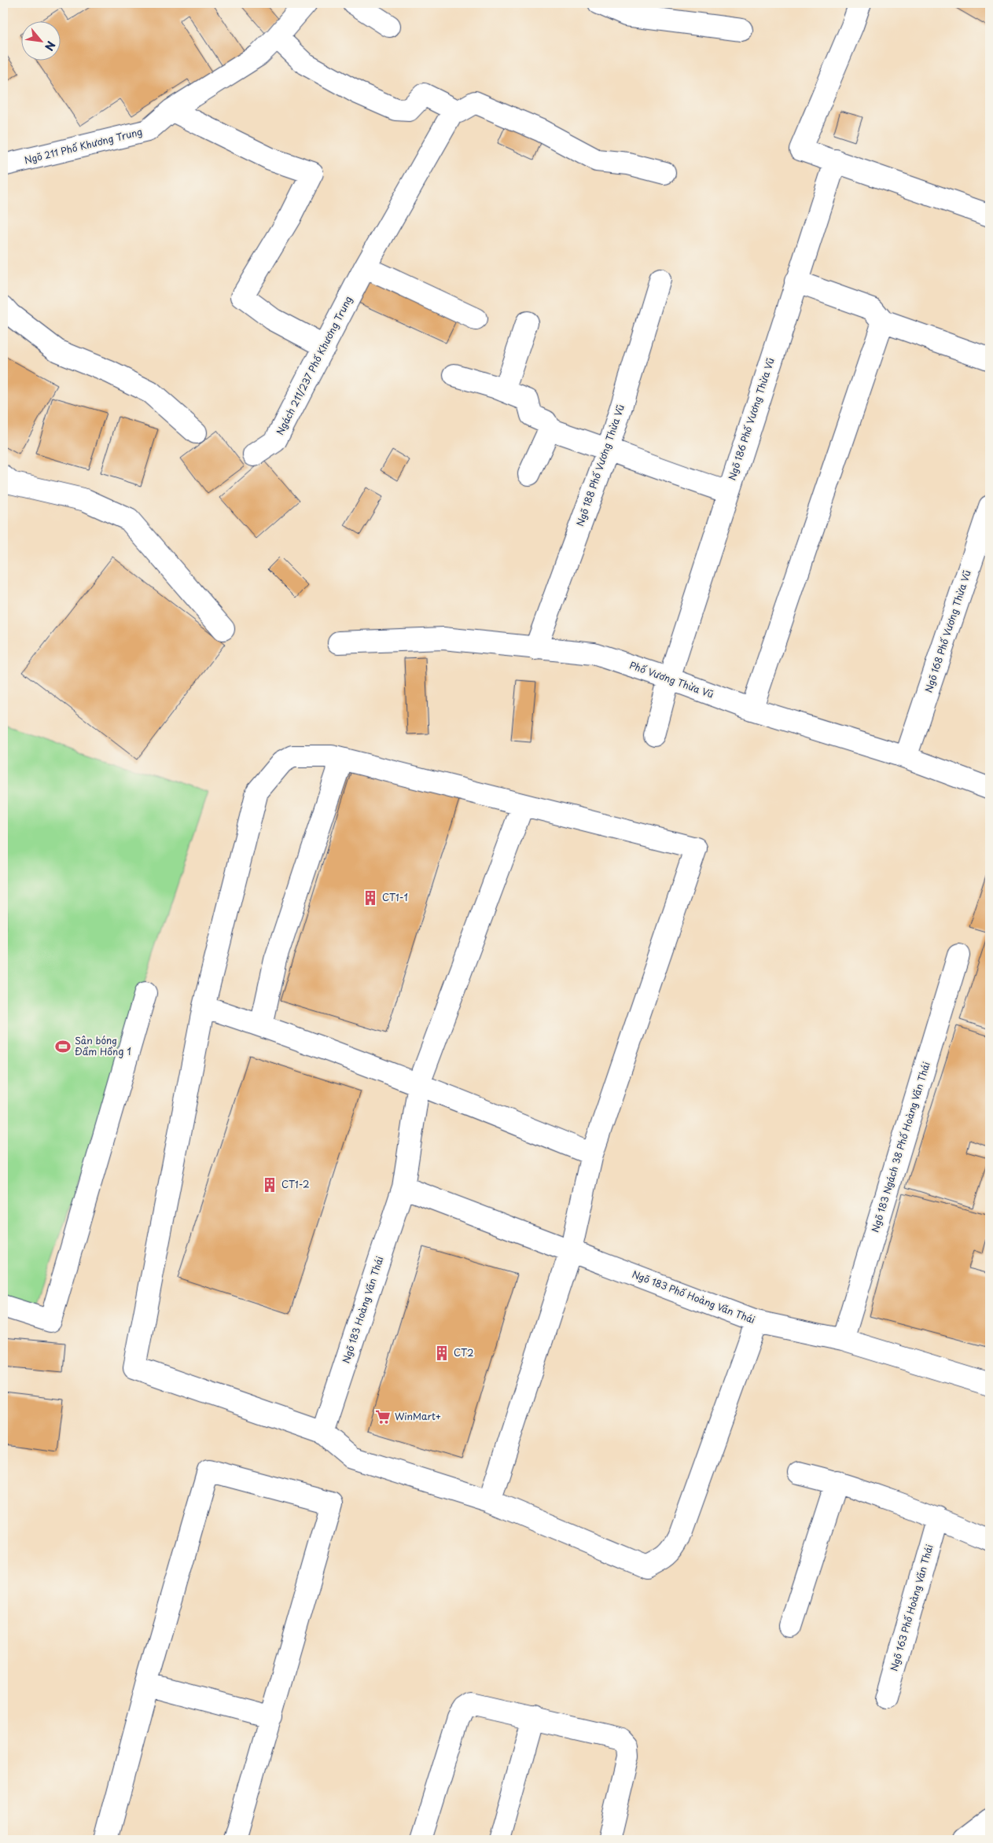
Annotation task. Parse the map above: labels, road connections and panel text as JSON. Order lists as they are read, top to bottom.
{
  "streets": {
    "street": [
      "Ngõ 211 Phố Khương Trung",
      "Ngách 211/237 Phố Khương Trung",
      "Ngõ 186 Phố Vương Thừa Vũ",
      "Ngõ 188 Phố Vương Thừa Vũ",
      "Ngõ 168 Phố Vương Thừa Vũ",
      "Phố Vương Thừa Vũ",
      "Ngõ 183 Ngách 38 Phố Hoàng Văn Thái",
      "Ngõ 183 Phố Hoàng Văn Thái",
      "Ngõ 183 Hoàng Văn Thái",
      "Ngõ 163 Phố Hoàng Văn Thái"
    ]
  },
  "crossings": [
    ["Ngõ 186 Phố Vương Thừa Vũ", "Phố Vương Thừa Vũ"],
    ["Ngõ 188 Phố Vương Thừa Vũ", "Phố Vương Thừa Vũ"],
    ["Ngõ 168 Phố Vương Thừa Vũ", "Phố Vương Thừa Vũ"],
    ["Ngõ 183 Ngách 38 Phố Hoàng Văn Thái", "Ngõ 183 Phố Hoàng Văn Thái"],
    ["Ngõ 183 Phố Hoàng Văn Thái", "Ngõ 183 Hoàng Văn Thái"]
  ],
  "places": {
    "building": ["CT1-1", "CT1-2", "CT2"],
    "sports": ["Sân bóng Đầm Hồng 1"],
    "supermarket": ["WinMart+"]
  },
  "north": "bottom right"
}
